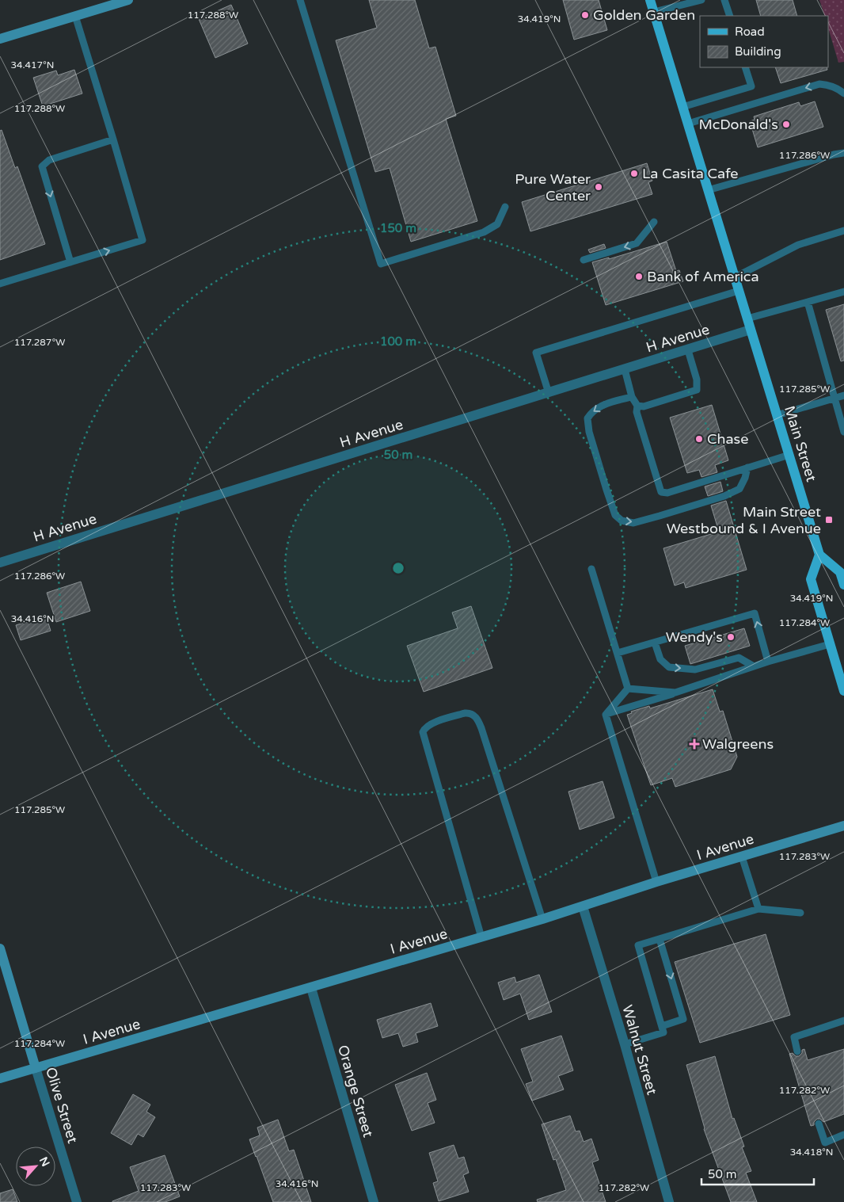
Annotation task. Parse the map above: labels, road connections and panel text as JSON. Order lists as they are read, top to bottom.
{
  "streets": {
    "main road": ["Main Street", "I Avenue", "Olive Street"],
    "street": ["H Avenue", "Walnut Street", "Orange Street"]
  },
  "crossings": [
    ["H Avenue", "Main Street"],
    ["I Avenue", "Walnut Street"],
    ["I Avenue", "Orange Street"],
    ["I Avenue", "Olive Street"]
  ],
  "places": {
    "other": [
      "Golden Garden",
      "McDonald's",
      "La Casita Cafe",
      "Pure Water Center",
      "Bank of America",
      "Chase",
      "Wendy's"
    ],
    "transit": ["Main Street Westbound & I Avenue"],
    "health": ["Walgreens"]
  },
  "legend": ["Road", "Building"],
  "scale_bar": "50 m",
  "north": "top right",
  "coordinates": [
    "117.288°W",
    "34.419°N",
    "34.417°N",
    "117.286°W",
    "117.287°W",
    "117.285°W",
    "34.416°N",
    "117.284°W",
    "117.283°W",
    "117.282°W",
    "34.418°N"
  ],
  "rings": ["150 m", "100 m", "50 m"]
}
